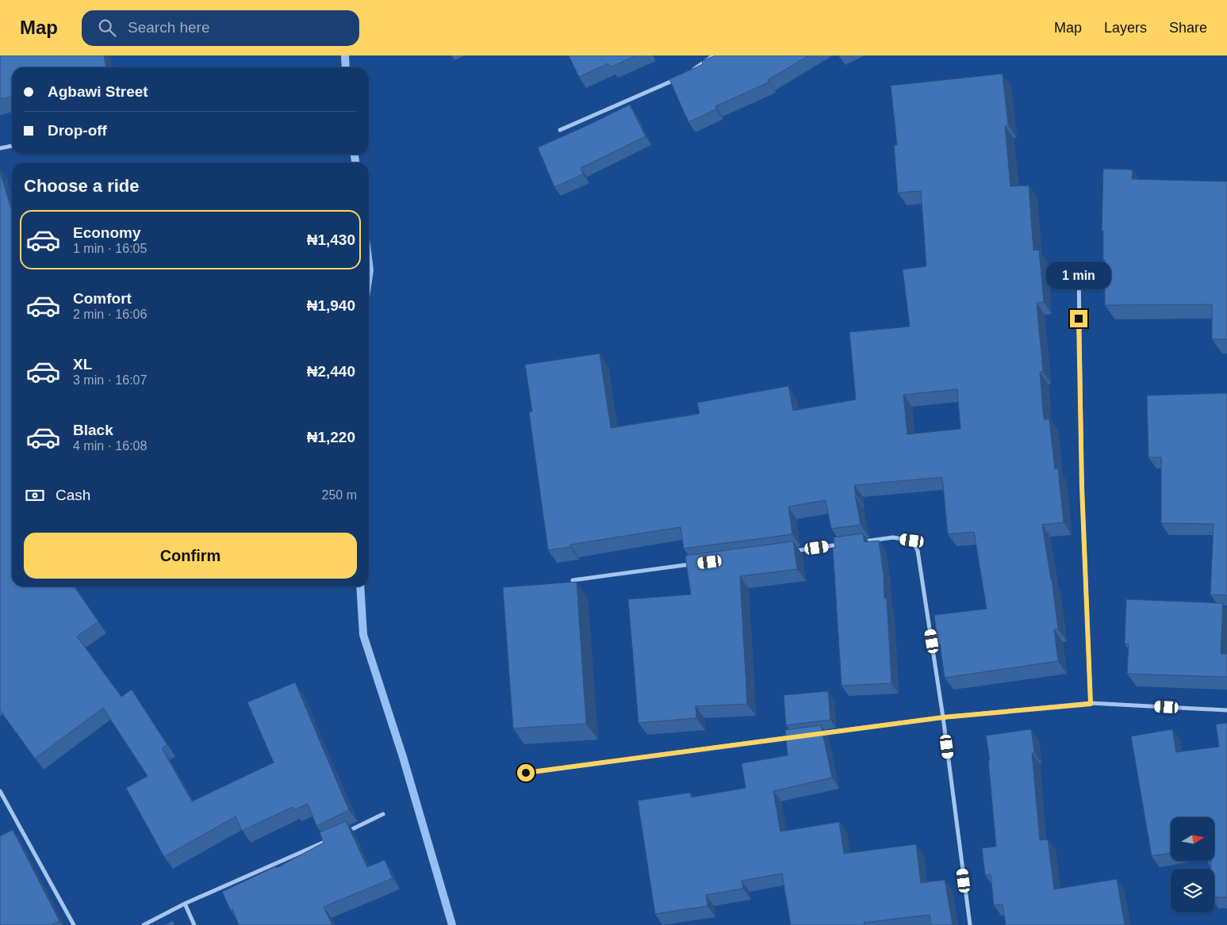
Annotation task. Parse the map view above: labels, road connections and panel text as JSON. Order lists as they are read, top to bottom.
{
  "north": "right",
  "page": {
    "header": "Map",
    "search": "Search here",
    "nav": ["Map", "Layers", "Share"],
    "banner": ["Agbawi Street", "Drop-off"],
    "heading": "Choose a ride",
    "list": [
      {
        "name": "Economy",
        "note": "1 min · 16:05",
        "value": "₦1,430"
      },
      {
        "name": "Comfort",
        "note": "2 min · 16:06",
        "value": "₦1,940"
      },
      {
        "name": "XL",
        "note": "3 min · 16:07",
        "value": "₦2,440"
      },
      {
        "name": "Black",
        "note": "4 min · 16:08",
        "value": "₦1,220"
      }
    ],
    "bubble": "1 min",
    "pay": ["Cash", "250 m"],
    "buttons": "Confirm"
  }
}
